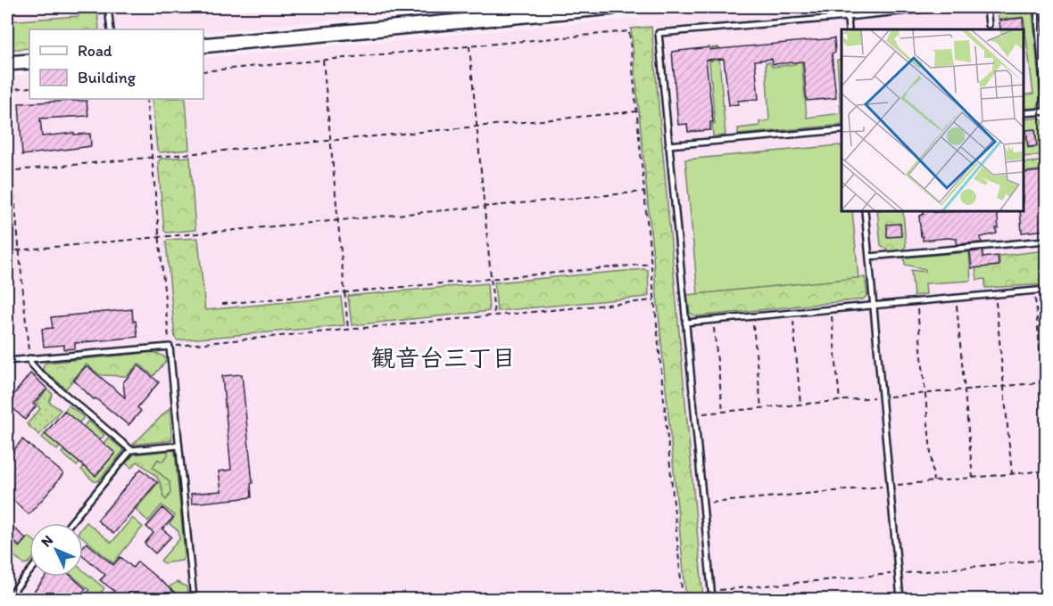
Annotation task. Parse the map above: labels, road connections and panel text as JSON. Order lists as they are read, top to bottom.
{
  "districts": ["観音台三丁目"],
  "legend": ["Road", "Building"],
  "north": "top left"
}
